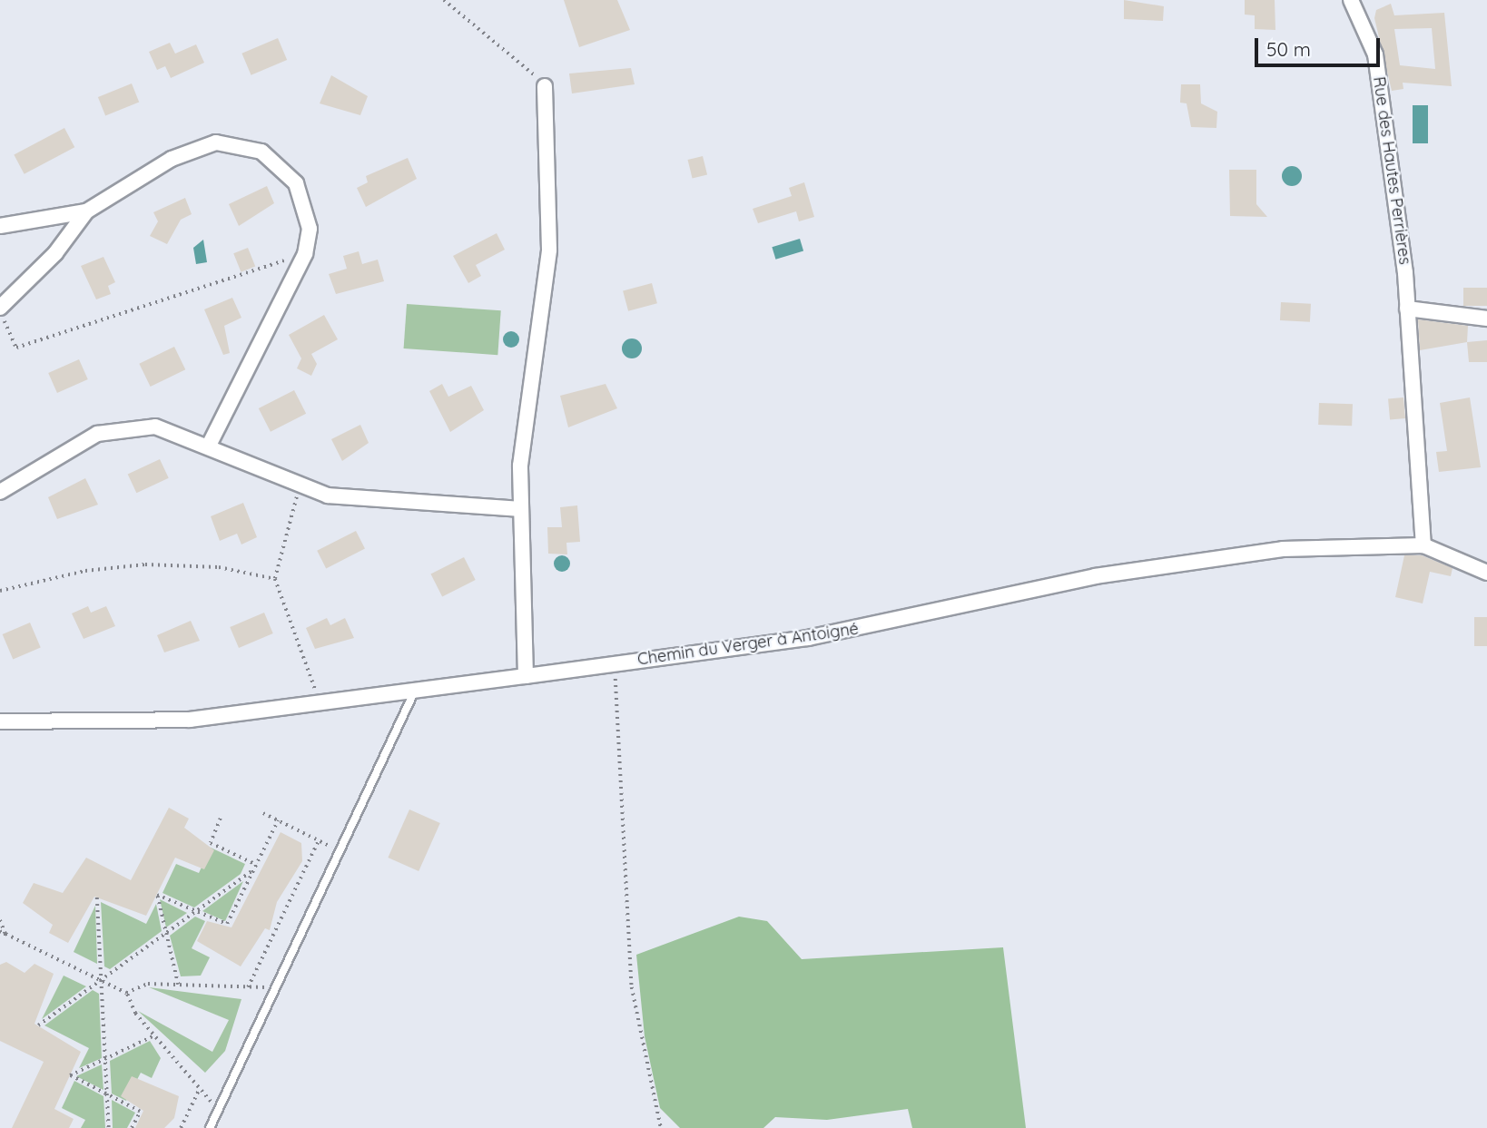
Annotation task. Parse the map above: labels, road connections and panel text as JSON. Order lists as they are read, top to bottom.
{
  "streets": {
    "street": ["Rue des Hautes Perrières", "Chemin du Verger à Antoigné"]
  },
  "crossings": [
    ["Rue des Hautes Perrières", "Chemin du Verger à Antoigné"]
  ],
  "scale_bar": "50 m"
}
